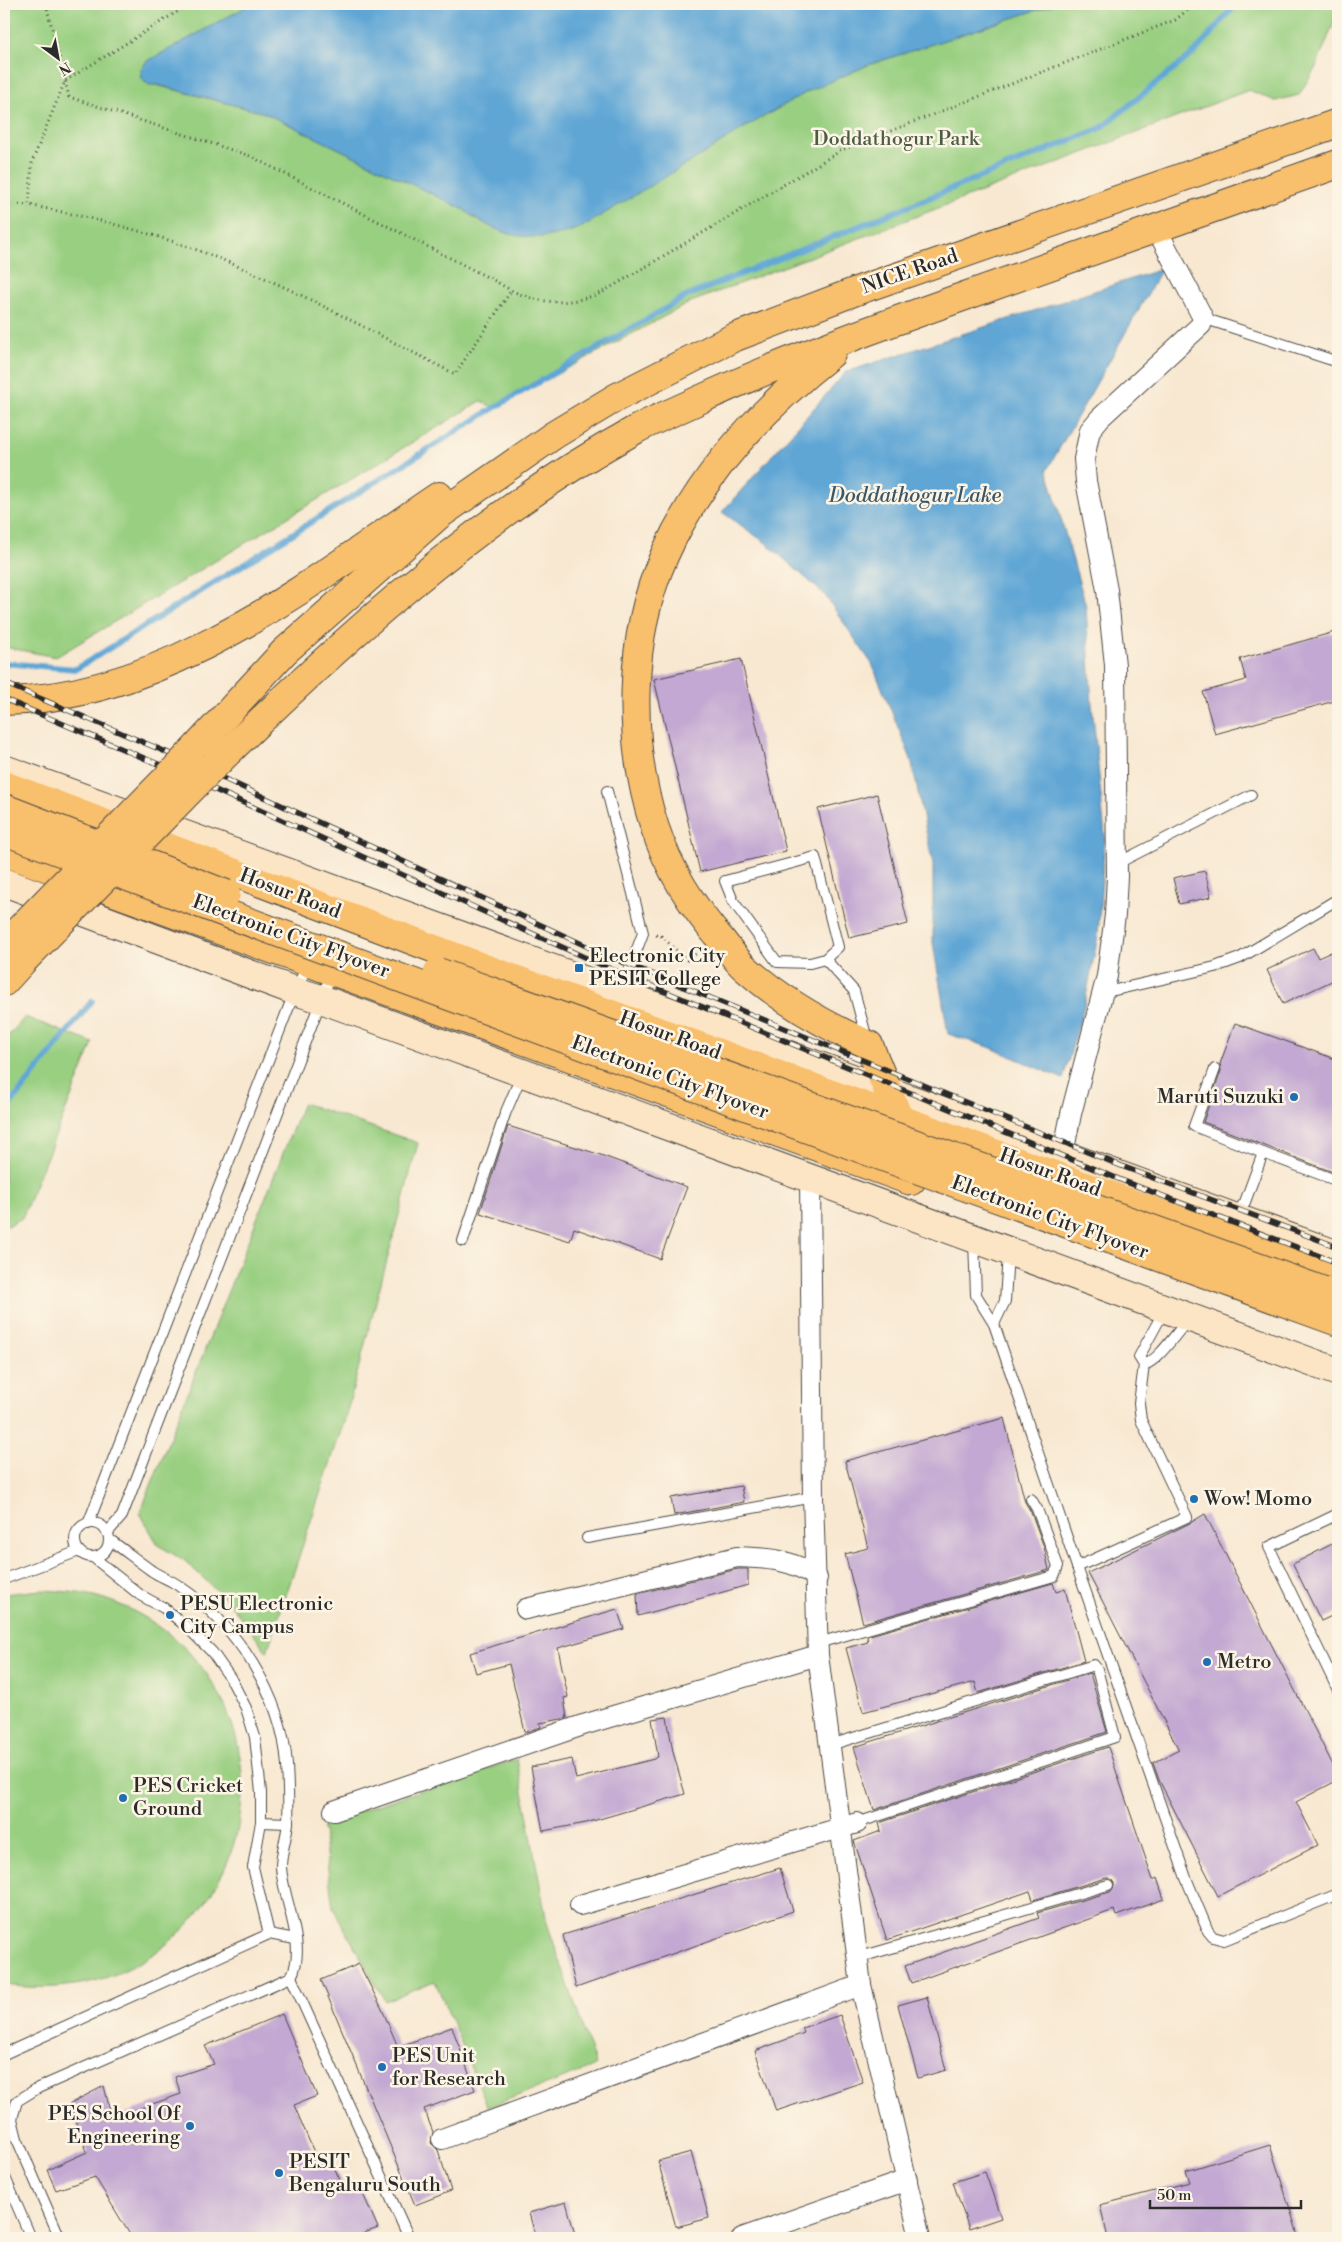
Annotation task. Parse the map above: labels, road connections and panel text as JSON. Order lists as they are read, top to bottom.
{
  "streets": {
    "highway": ["NICE Road", "Hosur Road", "Electronic City Flyover"]
  },
  "water": ["Doddathogur Lake"],
  "parks": ["Doddathogur Park"],
  "places": {
    "transit": ["Electronic City PESIT College"],
    "other": [
      "Maruti Suzuki",
      "Wow! Momo",
      "PESU Electronic City Campus",
      "Metro",
      "PES Cricket Ground",
      "PES Unit for Research",
      "PES School Of Engineering",
      "PESIT Bengaluru South"
    ]
  },
  "scale_bar": "50 m",
  "north": "bottom right"
}
